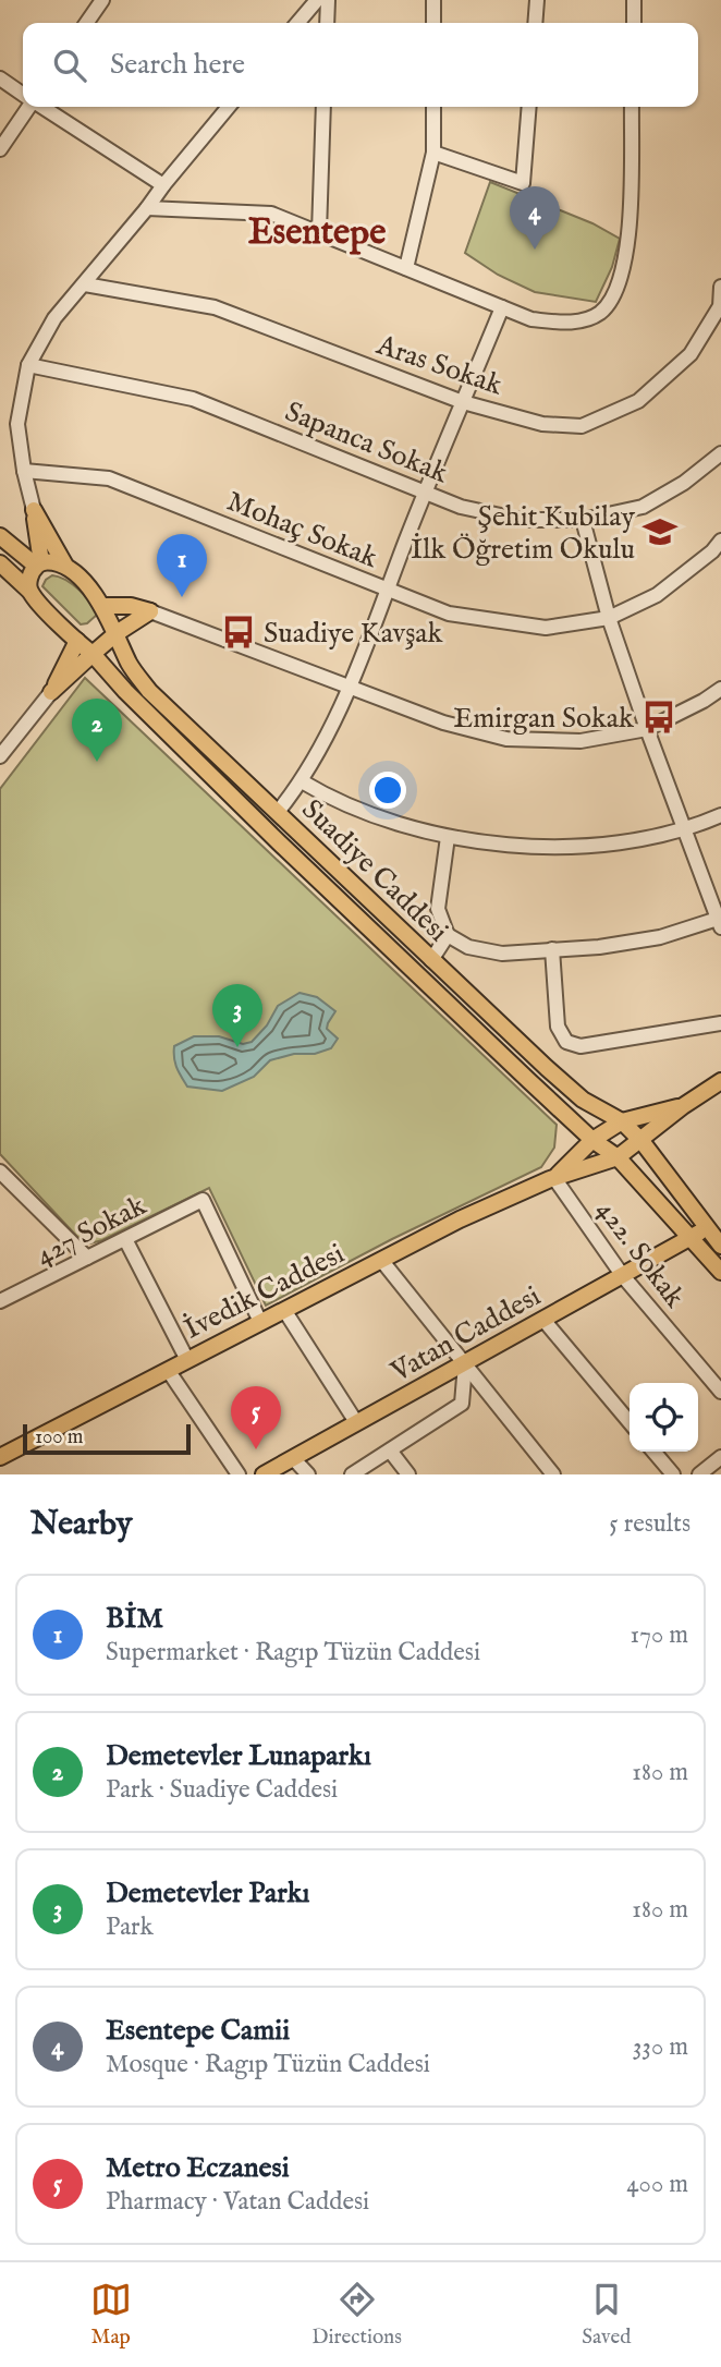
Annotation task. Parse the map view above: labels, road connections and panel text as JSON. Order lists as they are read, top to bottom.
{
  "streets": {
    "main road": ["Suadiye Caddesi", "İvedik Caddesi", "Vatan Caddesi"],
    "street": [
      "Aras Sokak",
      "Sapanca Sokak",
      "Mohaç Sokak",
      "427 Sokak",
      "422. Sokak"
    ]
  },
  "crossings": [
    ["Suadiye Caddesi", "İvedik Caddesi"],
    ["427 Sokak", "İvedik Caddesi"],
    ["422. Sokak", "İvedik Caddesi"],
    ["422. Sokak", "Vatan Caddesi"]
  ],
  "districts": ["Esentepe"],
  "places": {
    "school or university": ["Şehit Kubilay İlk Öğretim Okulu"],
    "bus stop": ["Suadiye Kavşak", "Emirgan Sokak"]
  },
  "scale_bar": "100 m",
  "page": {
    "search": "Search here",
    "pins": [
      "4",
      "1",
      "2",
      "3",
      "5"
    ],
    "scale": "100 m",
    "heading": ["Nearby", "5 results"],
    "list": [
      {
        "mark": "1",
        "name": "BİM",
        "note": "Supermarket · Ragıp Tüzün Caddesi",
        "value": "170 m"
      },
      {
        "mark": "2",
        "name": "Demetevler Lunaparkı",
        "note": "Park · Suadiye Caddesi",
        "value": "180 m"
      },
      {
        "mark": "3",
        "name": "Demetevler Parkı",
        "note": "Park",
        "value": "180 m"
      },
      {
        "mark": "4",
        "name": "Esentepe Camii",
        "note": "Mosque · Ragıp Tüzün Caddesi",
        "value": "330 m"
      },
      {
        "mark": "5",
        "name": "Metro Eczanesi",
        "note": "Pharmacy · Vatan Caddesi",
        "value": "400 m"
      }
    ],
    "nav": ["Map", "Directions", "Saved"]
  }
}
